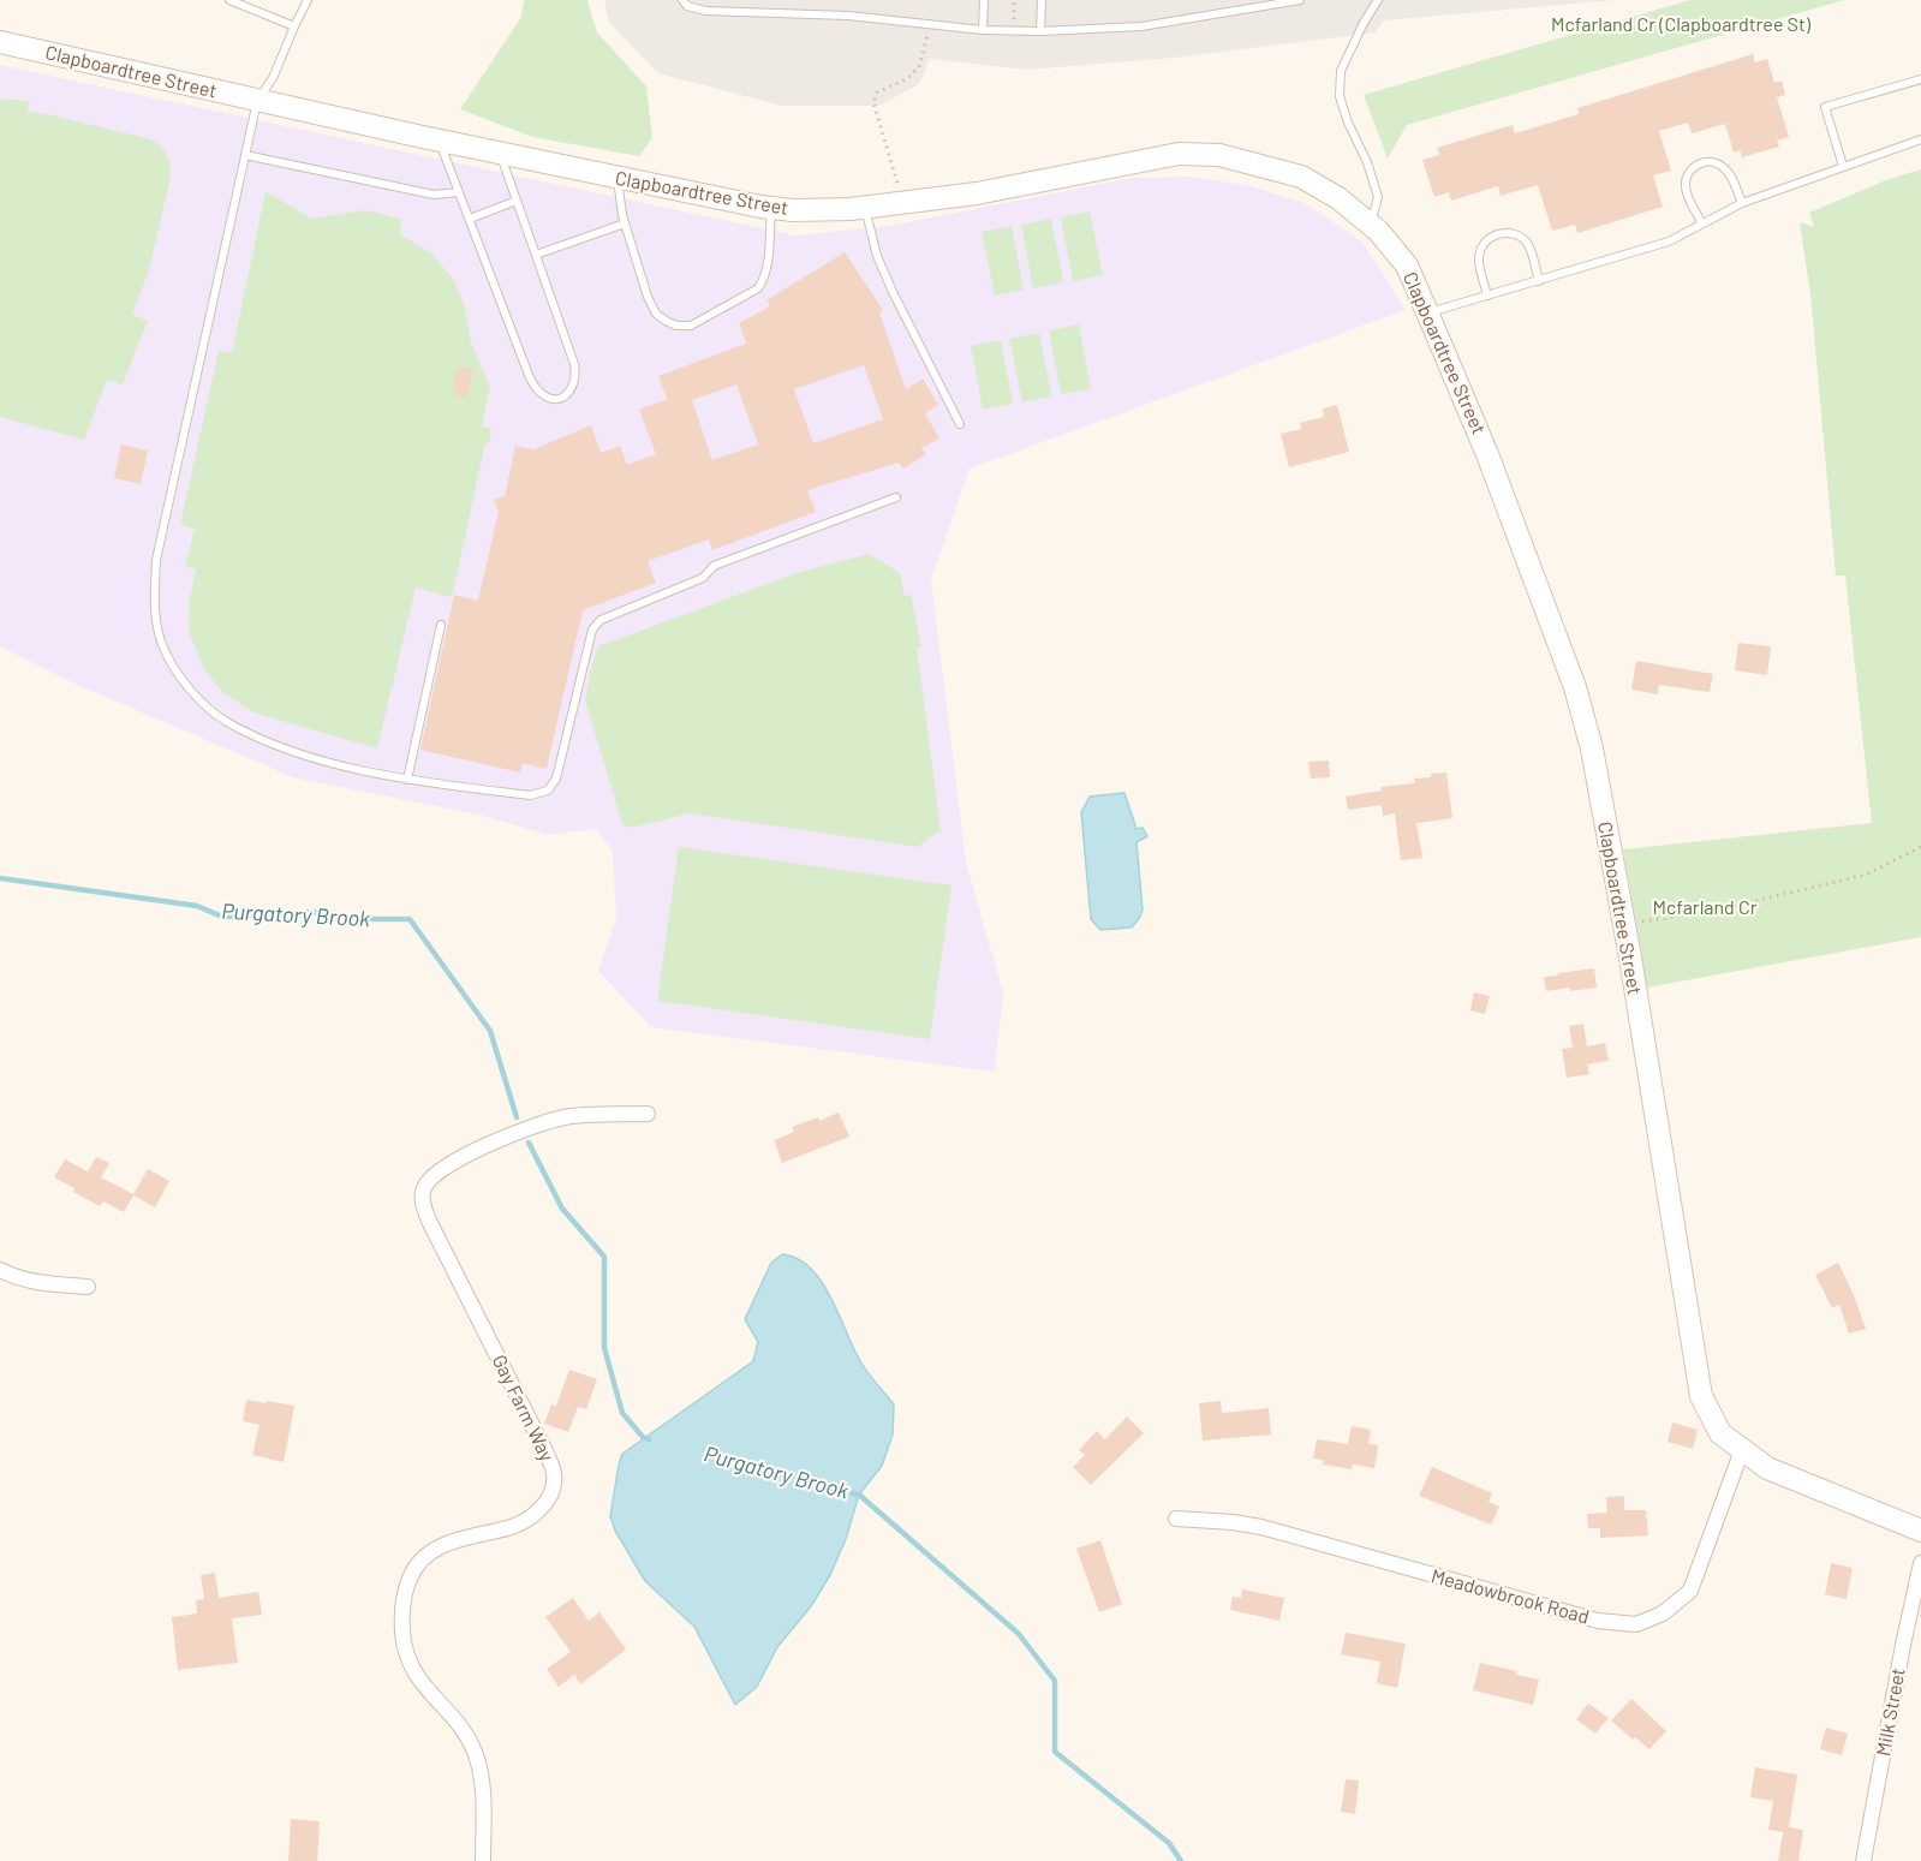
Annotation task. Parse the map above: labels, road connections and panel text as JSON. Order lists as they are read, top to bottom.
{
  "streets": {
    "main road": ["Clapboardtree Street"],
    "street": ["Gay Farm Way", "Meadowbrook Road", "Milk Street"]
  },
  "crossings": [
    ["Clapboardtree Street", "Meadowbrook Road"]
  ],
  "water": ["Purgatory Brook"],
  "parks": ["Mcfarland Cr (Clapboardtree St)", "Mcfarland Cr"]
}
